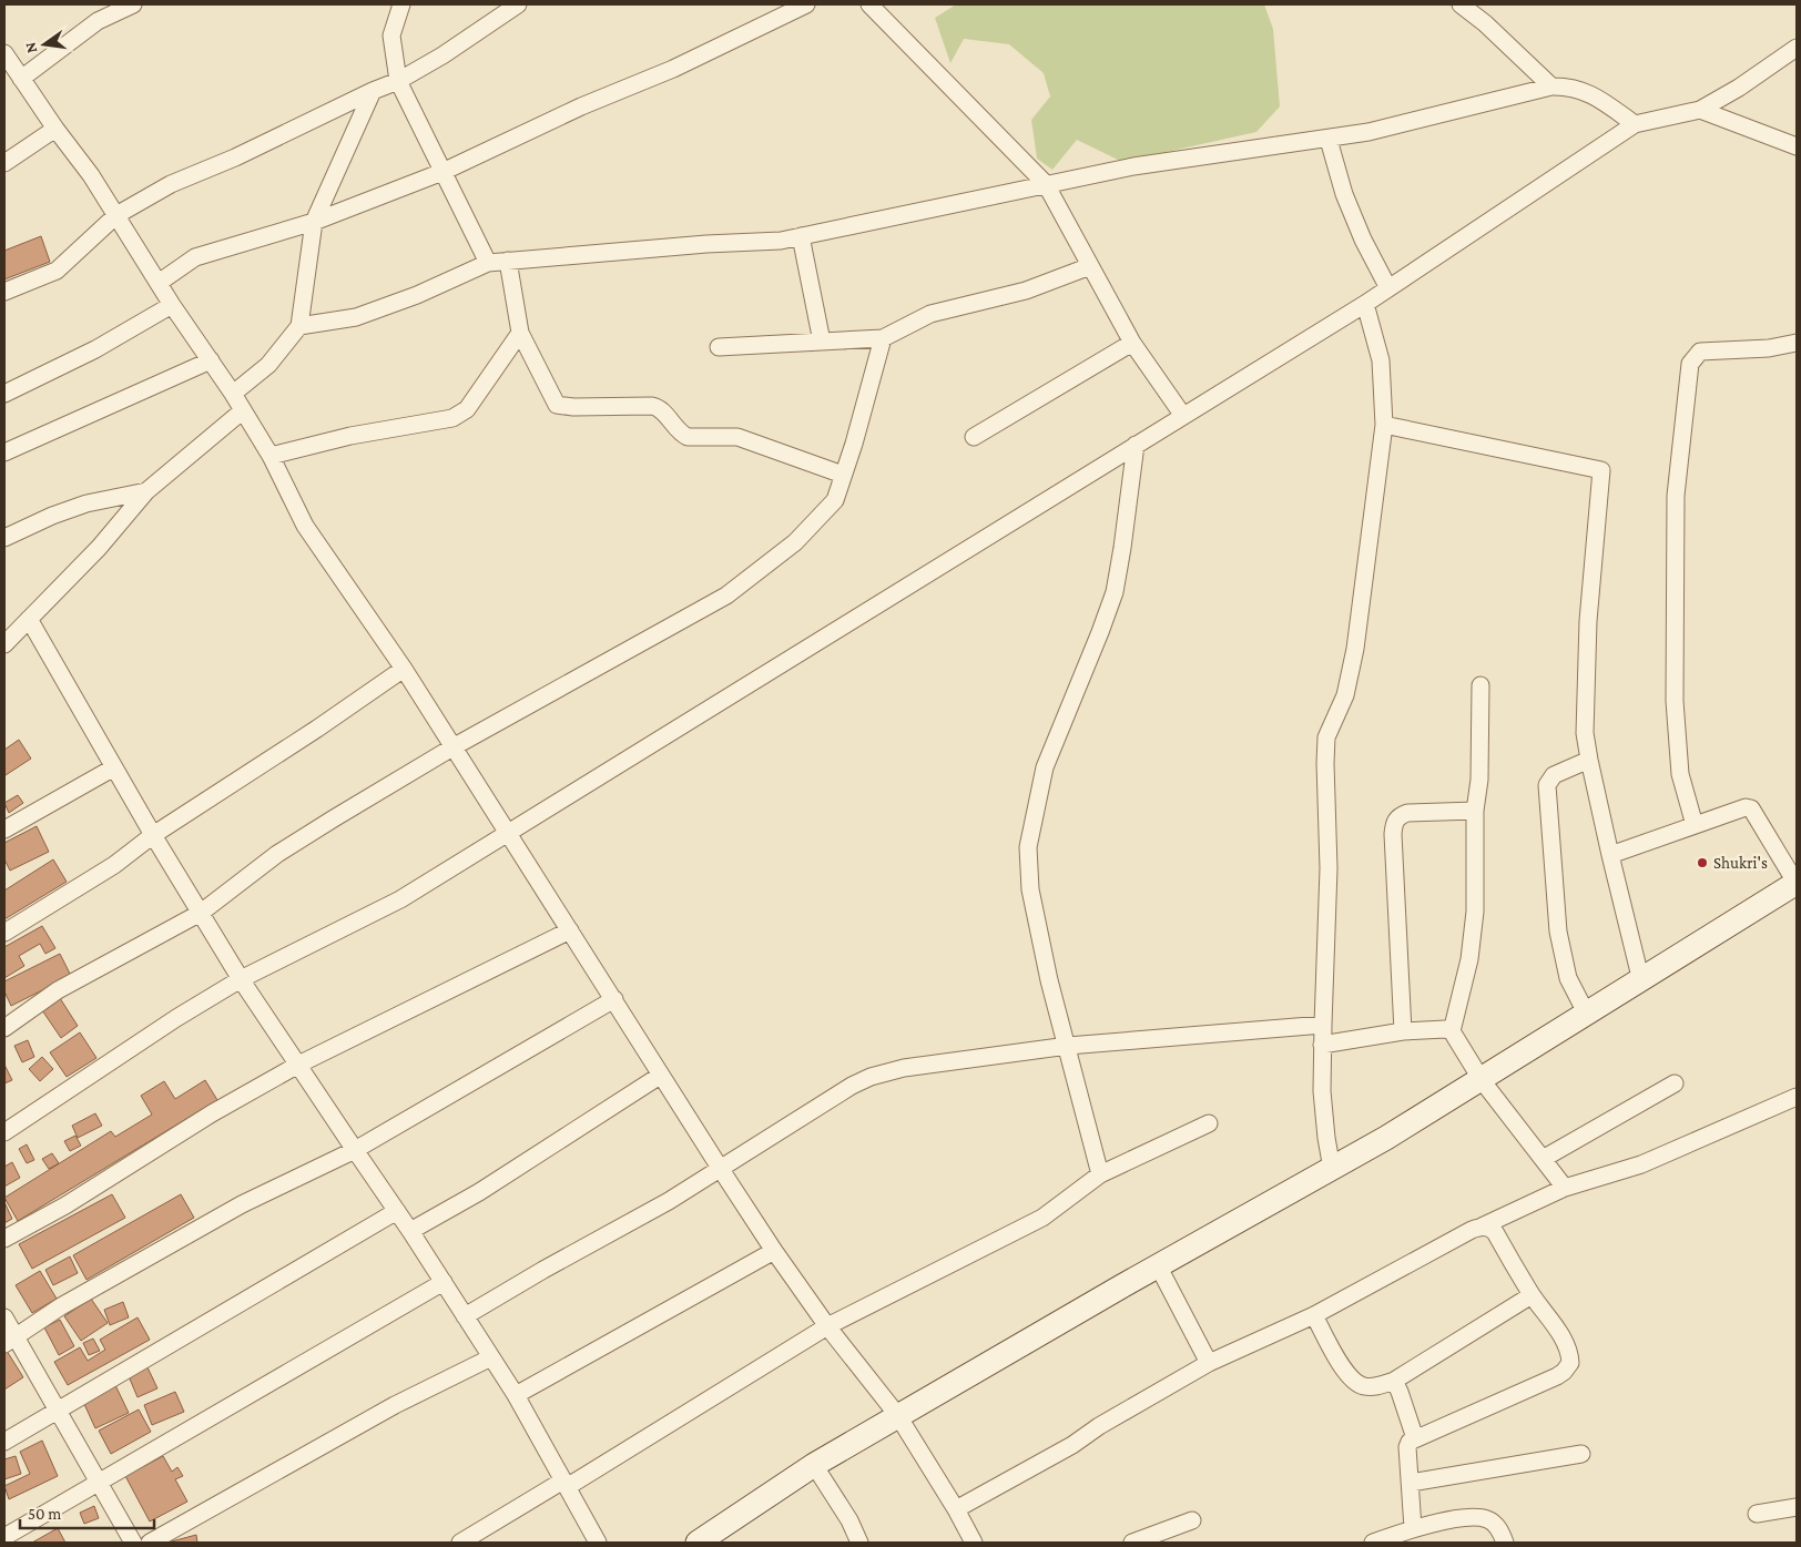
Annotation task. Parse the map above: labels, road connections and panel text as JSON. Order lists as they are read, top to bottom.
{
  "places": ["Shukri's"],
  "scale_bar": "50 m",
  "north": "left"
}
